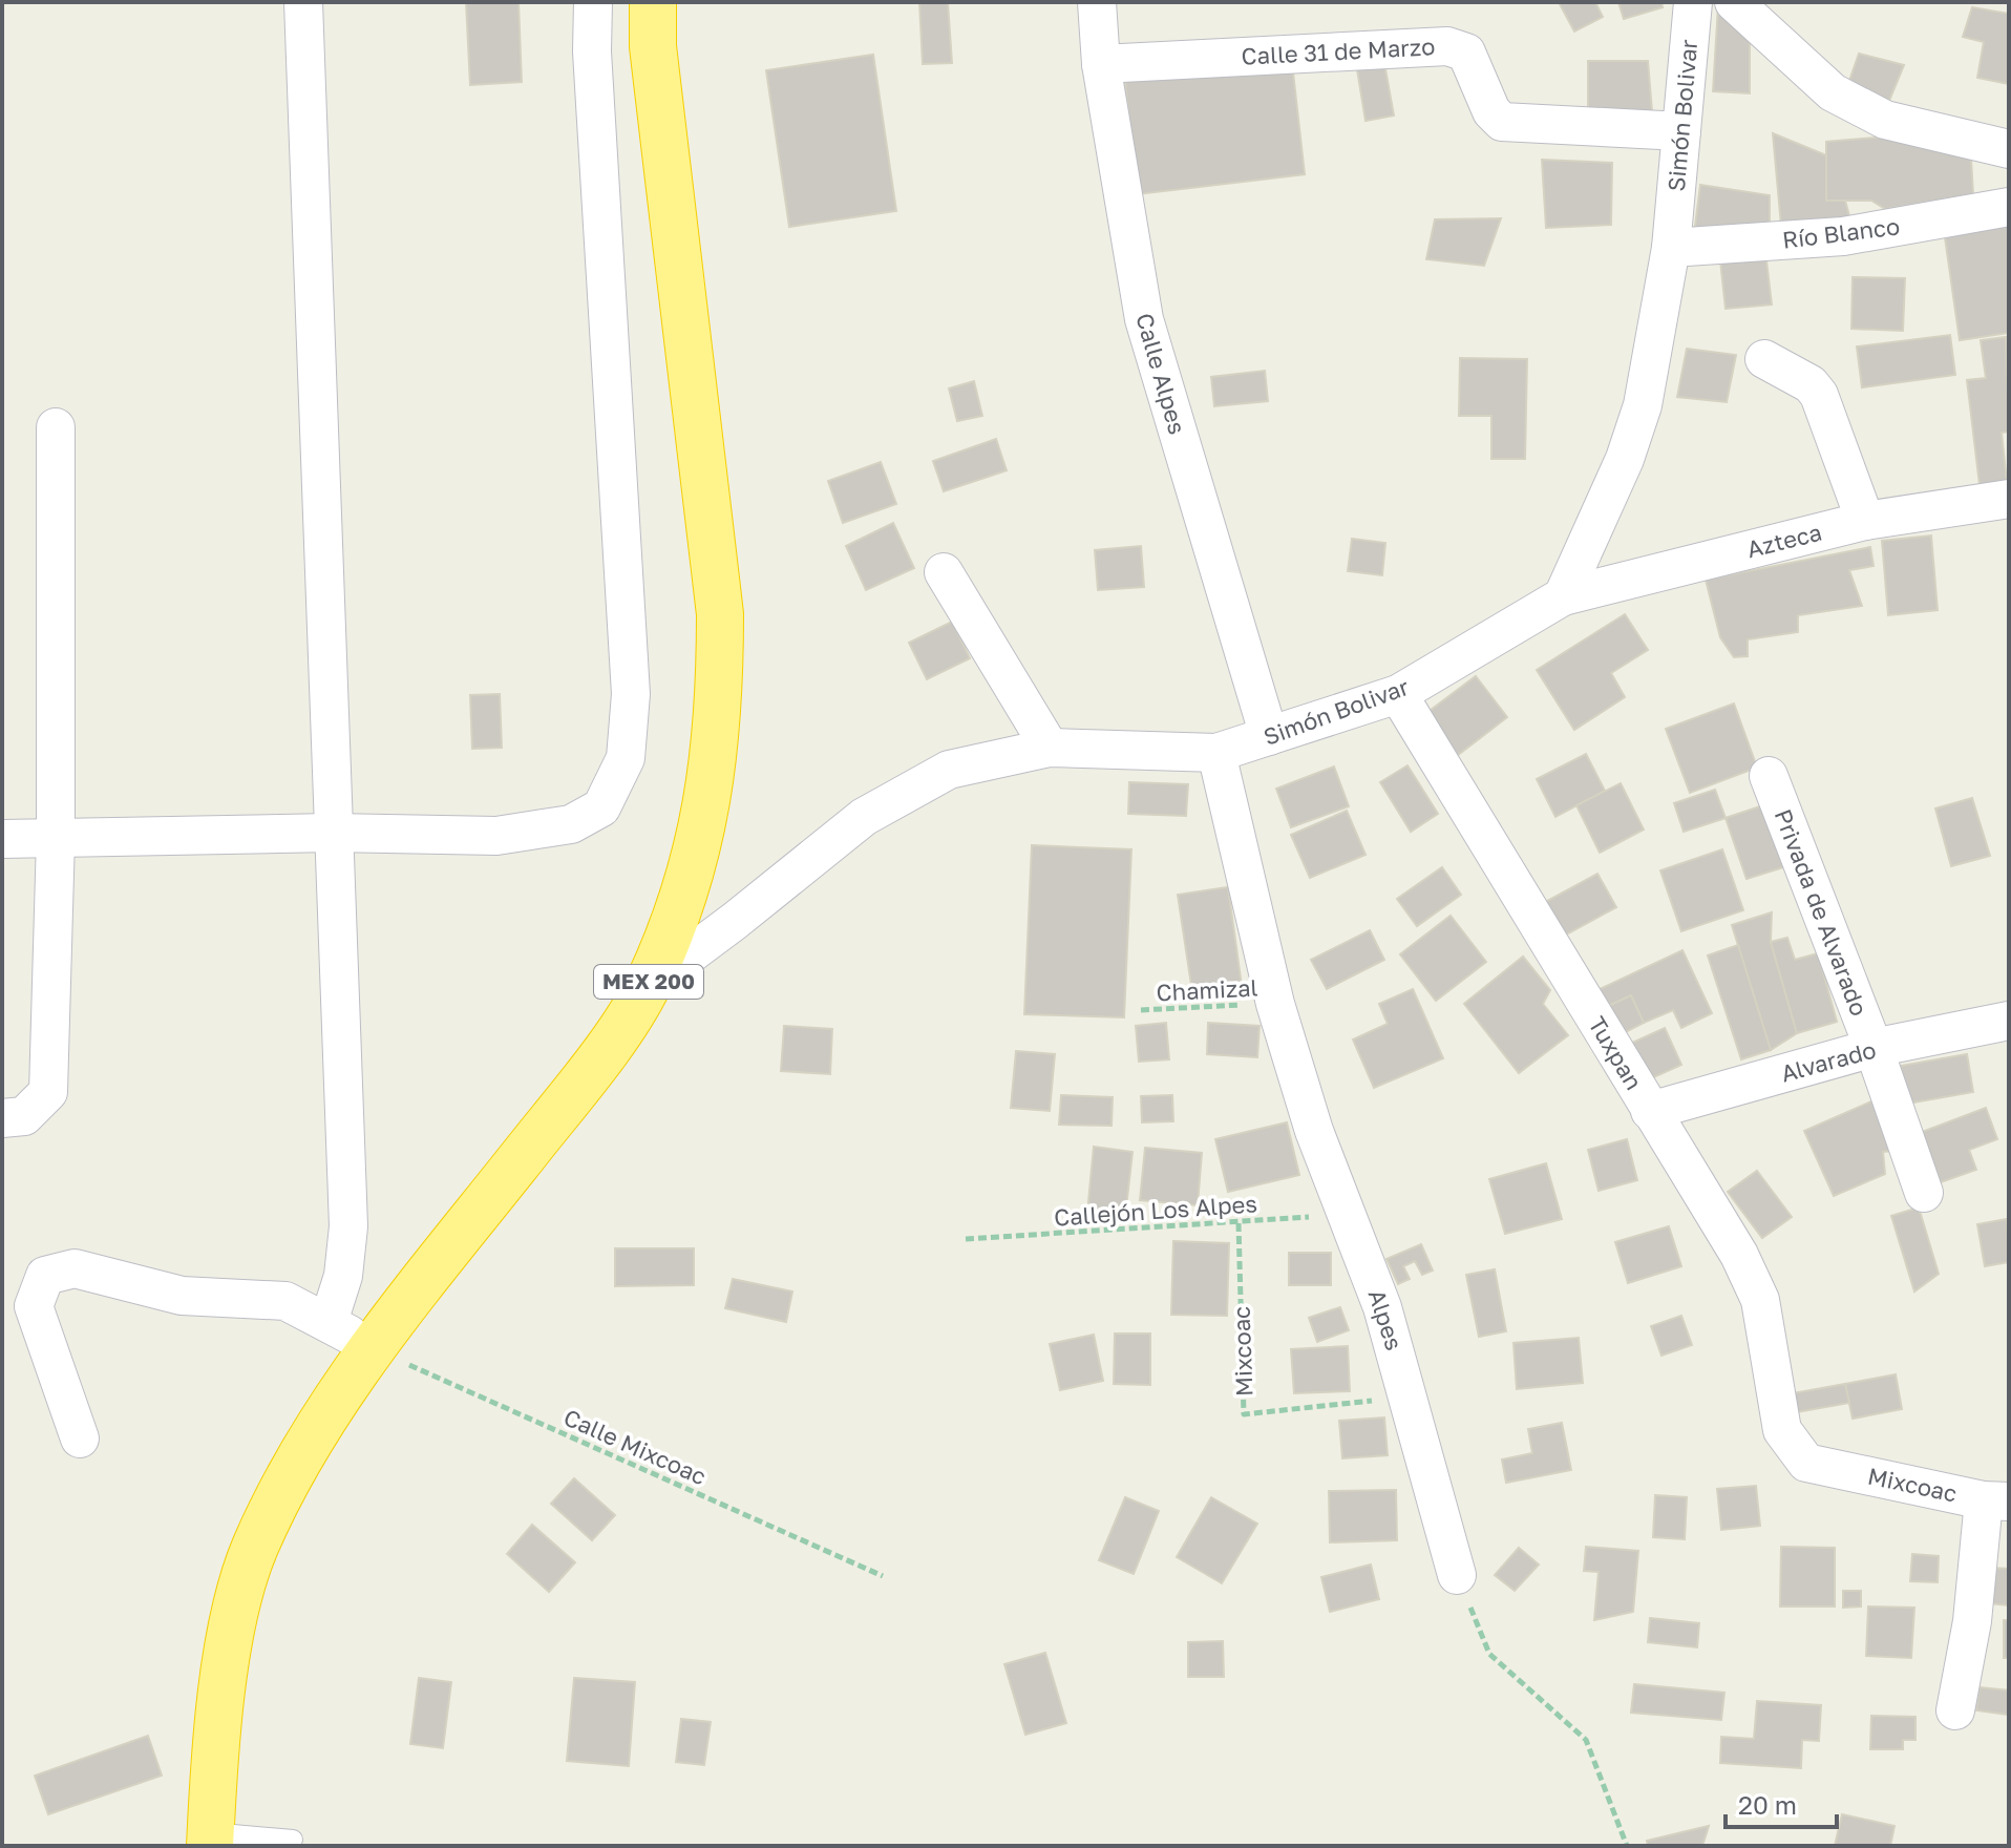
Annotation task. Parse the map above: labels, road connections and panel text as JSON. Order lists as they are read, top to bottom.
{
  "streets": {
    "highway": ["MEX 200"],
    "street": [
      "Calle 31 de Marzo",
      "Simón Bolivar",
      "Río Blanco",
      "Calle Alpes",
      "Azteca",
      "Privada de Alvarado",
      "Tuxpan",
      "Alvarado",
      "Alpes",
      "Mixcoac"
    ],
    "path": ["Chamizal", "Callejón Los Alpes", "Calle Mixcoac"]
  },
  "crossings": [
    ["Calle 31 de Marzo", "Simón Bolivar"],
    ["Calle 31 de Marzo", "Calle Alpes"],
    ["Simón Bolivar", "Río Blanco"],
    ["Simón Bolivar", "Calle Alpes"],
    ["Simón Bolivar", "Azteca"],
    ["Simón Bolivar", "MEX 200"],
    ["Simón Bolivar", "Tuxpan"],
    ["Simón Bolivar", "Alpes"],
    ["Privada de Alvarado", "Alvarado"],
    ["MEX 200", "Calle Mixcoac"],
    ["Chamizal", "Alpes"],
    ["Tuxpan", "Alvarado"],
    ["Tuxpan", "Mixcoac"],
    ["Callejón Los Alpes", "Alpes"],
    ["Callejón Los Alpes", "Mixcoac"],
    ["Alpes", "Mixcoac"]
  ],
  "scale_bar": "20 m"
}
